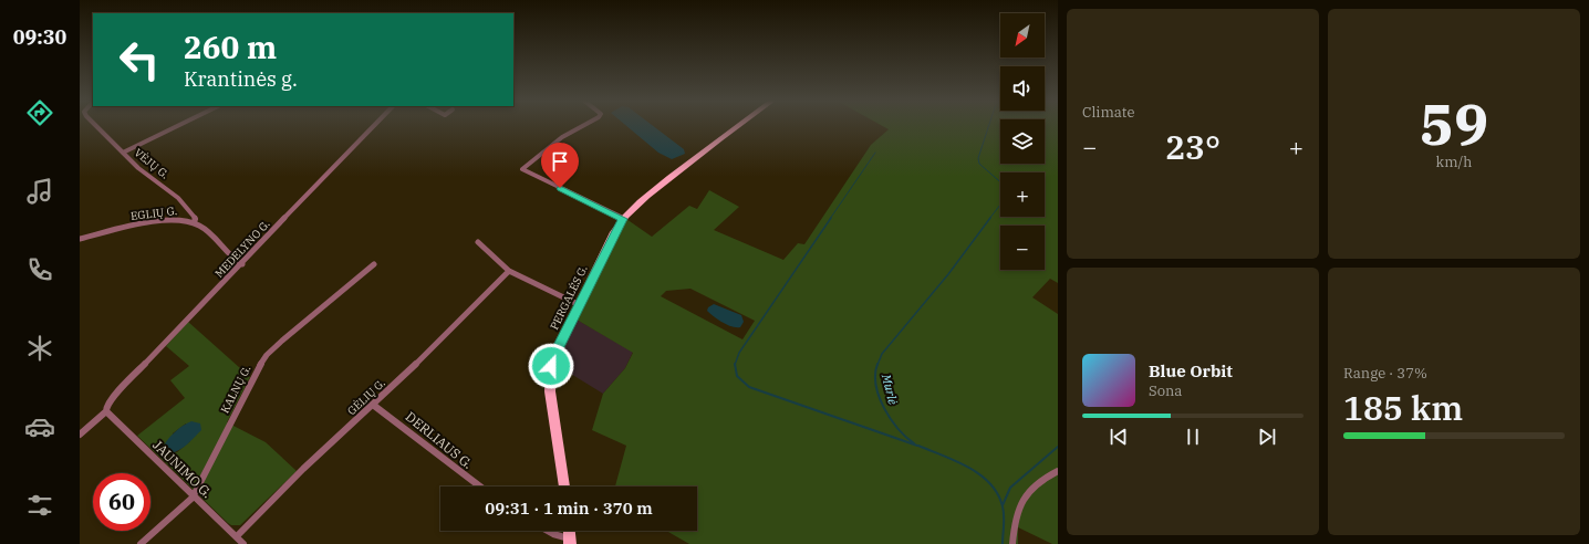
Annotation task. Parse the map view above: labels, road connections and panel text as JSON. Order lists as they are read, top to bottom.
{
  "streets": {
    "main road": ["PERGALĖS G."],
    "street": [
      "VĖJŲ G.",
      "EGLIŲ G.",
      "MEDELYNO G.",
      "KALNŲ G.",
      "GĖLIŲ G.",
      "DERLIAUS G.",
      "JAUNIMO G."
    ]
  },
  "crossings": [
    ["VĖJŲ G.", "EGLIŲ G."],
    ["EGLIŲ G.", "MEDELYNO G."],
    ["MEDELYNO G.", "JAUNIMO G."],
    ["KALNŲ G.", "JAUNIMO G."],
    ["GĖLIŲ G.", "DERLIAUS G."],
    ["GĖLIŲ G.", "JAUNIMO G."]
  ],
  "water": ["Murlė"],
  "north": "bottom left",
  "page": {
    "tabs": "09:30",
    "tile": [
      "Climate",
      ["59", "km/h"],
      ["Range · 37%", "185 km"]
    ],
    "map_buttons": ["+", "−"],
    "turn": ["260 m", "Krantinės g."],
    "heat": ["−", "23°", "+"],
    "song": ["Blue Orbit", "Sona"],
    "limit": "60",
    "trip": "09:31 · 1 min · 370 m"
  }
}
